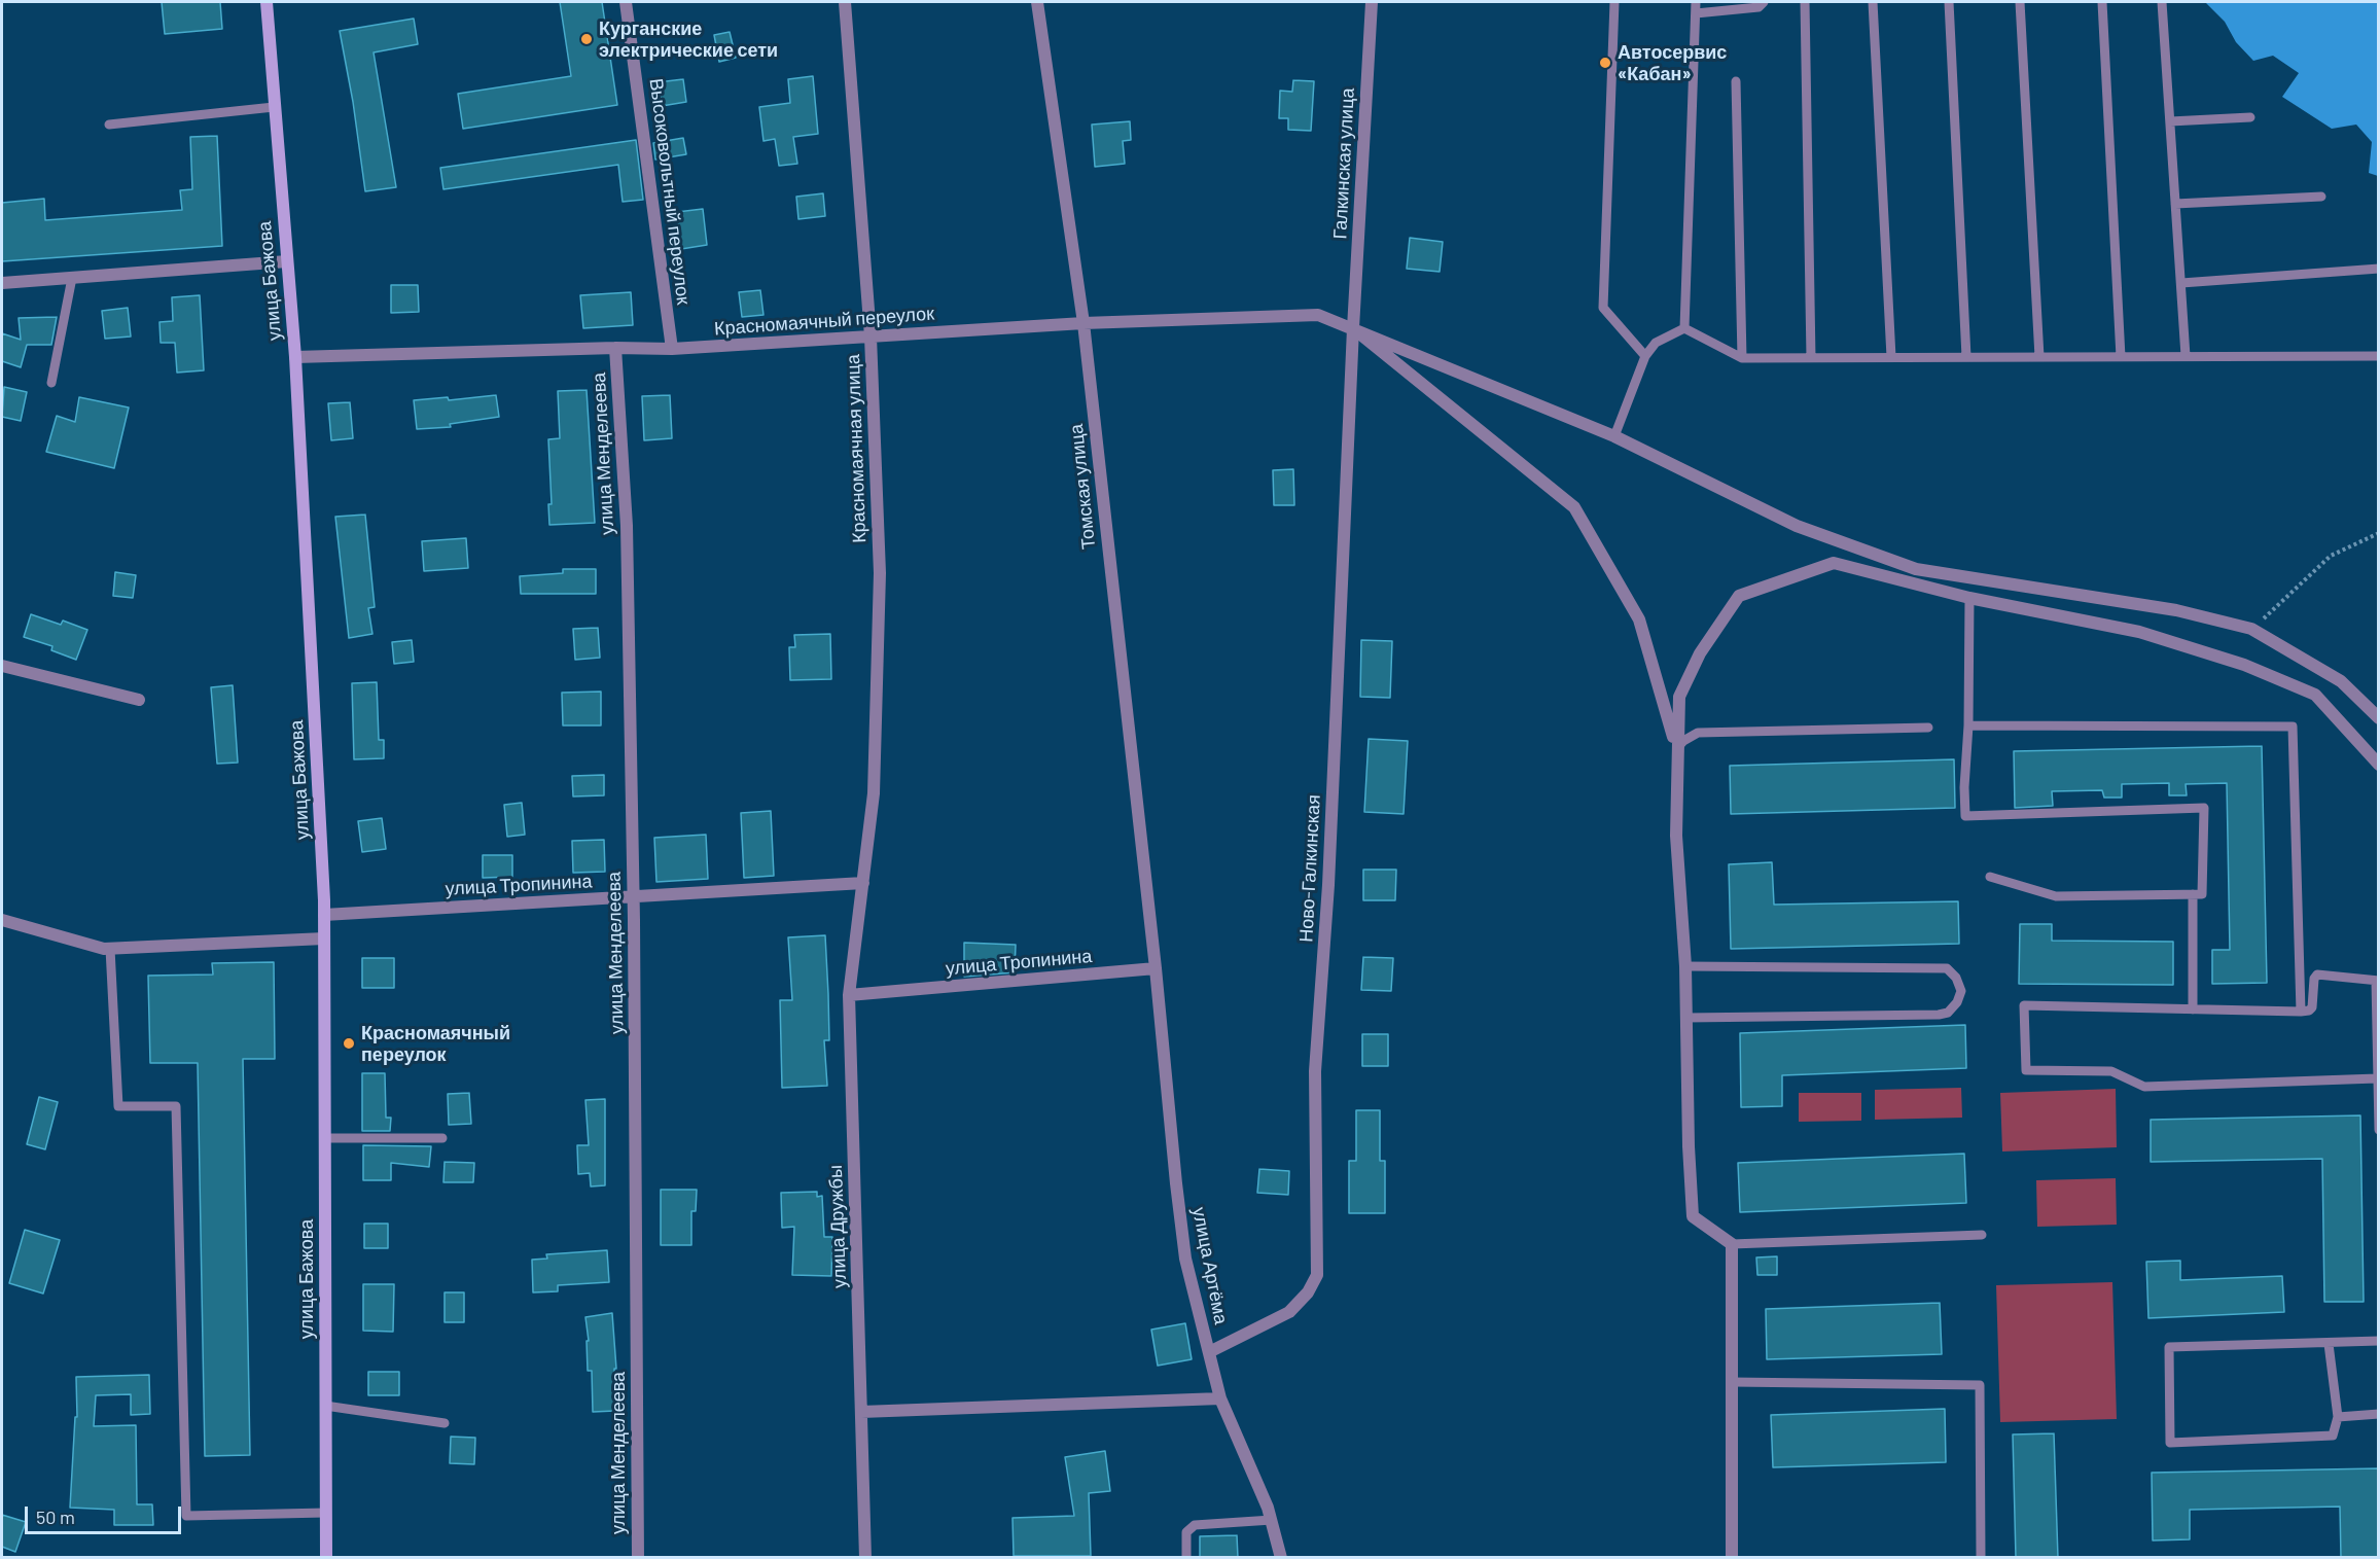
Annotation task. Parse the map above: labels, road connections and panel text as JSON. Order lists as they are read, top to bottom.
{
  "streets": {
    "main road": ["улица Бажова"],
    "street": [
      "Галкинская улица",
      "Высоковольтный переулок",
      "Красномаячный переулок",
      "Красномаячная улица",
      "улица Менделеева",
      "Томская улица",
      "Ново-Галкинская",
      "улица Тропинина",
      "улица Дружбы",
      "улица Артёма"
    ]
  },
  "crossings": [
    ["Галкинская улица", "Красномаячный переулок"],
    ["Галкинская улица", "Ново-Галкинская"],
    ["Высоковольтный переулок", "Красномаячный переулок"],
    ["улица Бажова", "Красномаячный переулок"],
    ["улица Бажова", "улица Тропинина"],
    ["Красномаячный переулок", "Красномаячная улица"],
    ["Красномаячный переулок", "улица Менделеева"],
    ["Красномаячный переулок", "Томская улица"],
    ["Красномаячный переулок", "Ново-Галкинская"],
    ["Красномаячная улица", "улица Тропинина"],
    ["Красномаячная улица", "улица Дружбы"],
    ["улица Менделеева", "улица Тропинина"],
    ["Томская улица", "улица Тропинина"],
    ["Томская улица", "улица Артёма"],
    ["Ново-Галкинская", "улица Артёма"],
    ["улица Тропинина", "улица Дружбы"],
    ["улица Тропинина", "улица Артёма"]
  ],
  "places": ["Курганские электрические сети", "Автосервис «Кабан»", "Красномаячный переулок"],
  "scale_bar": "50 m"
}
